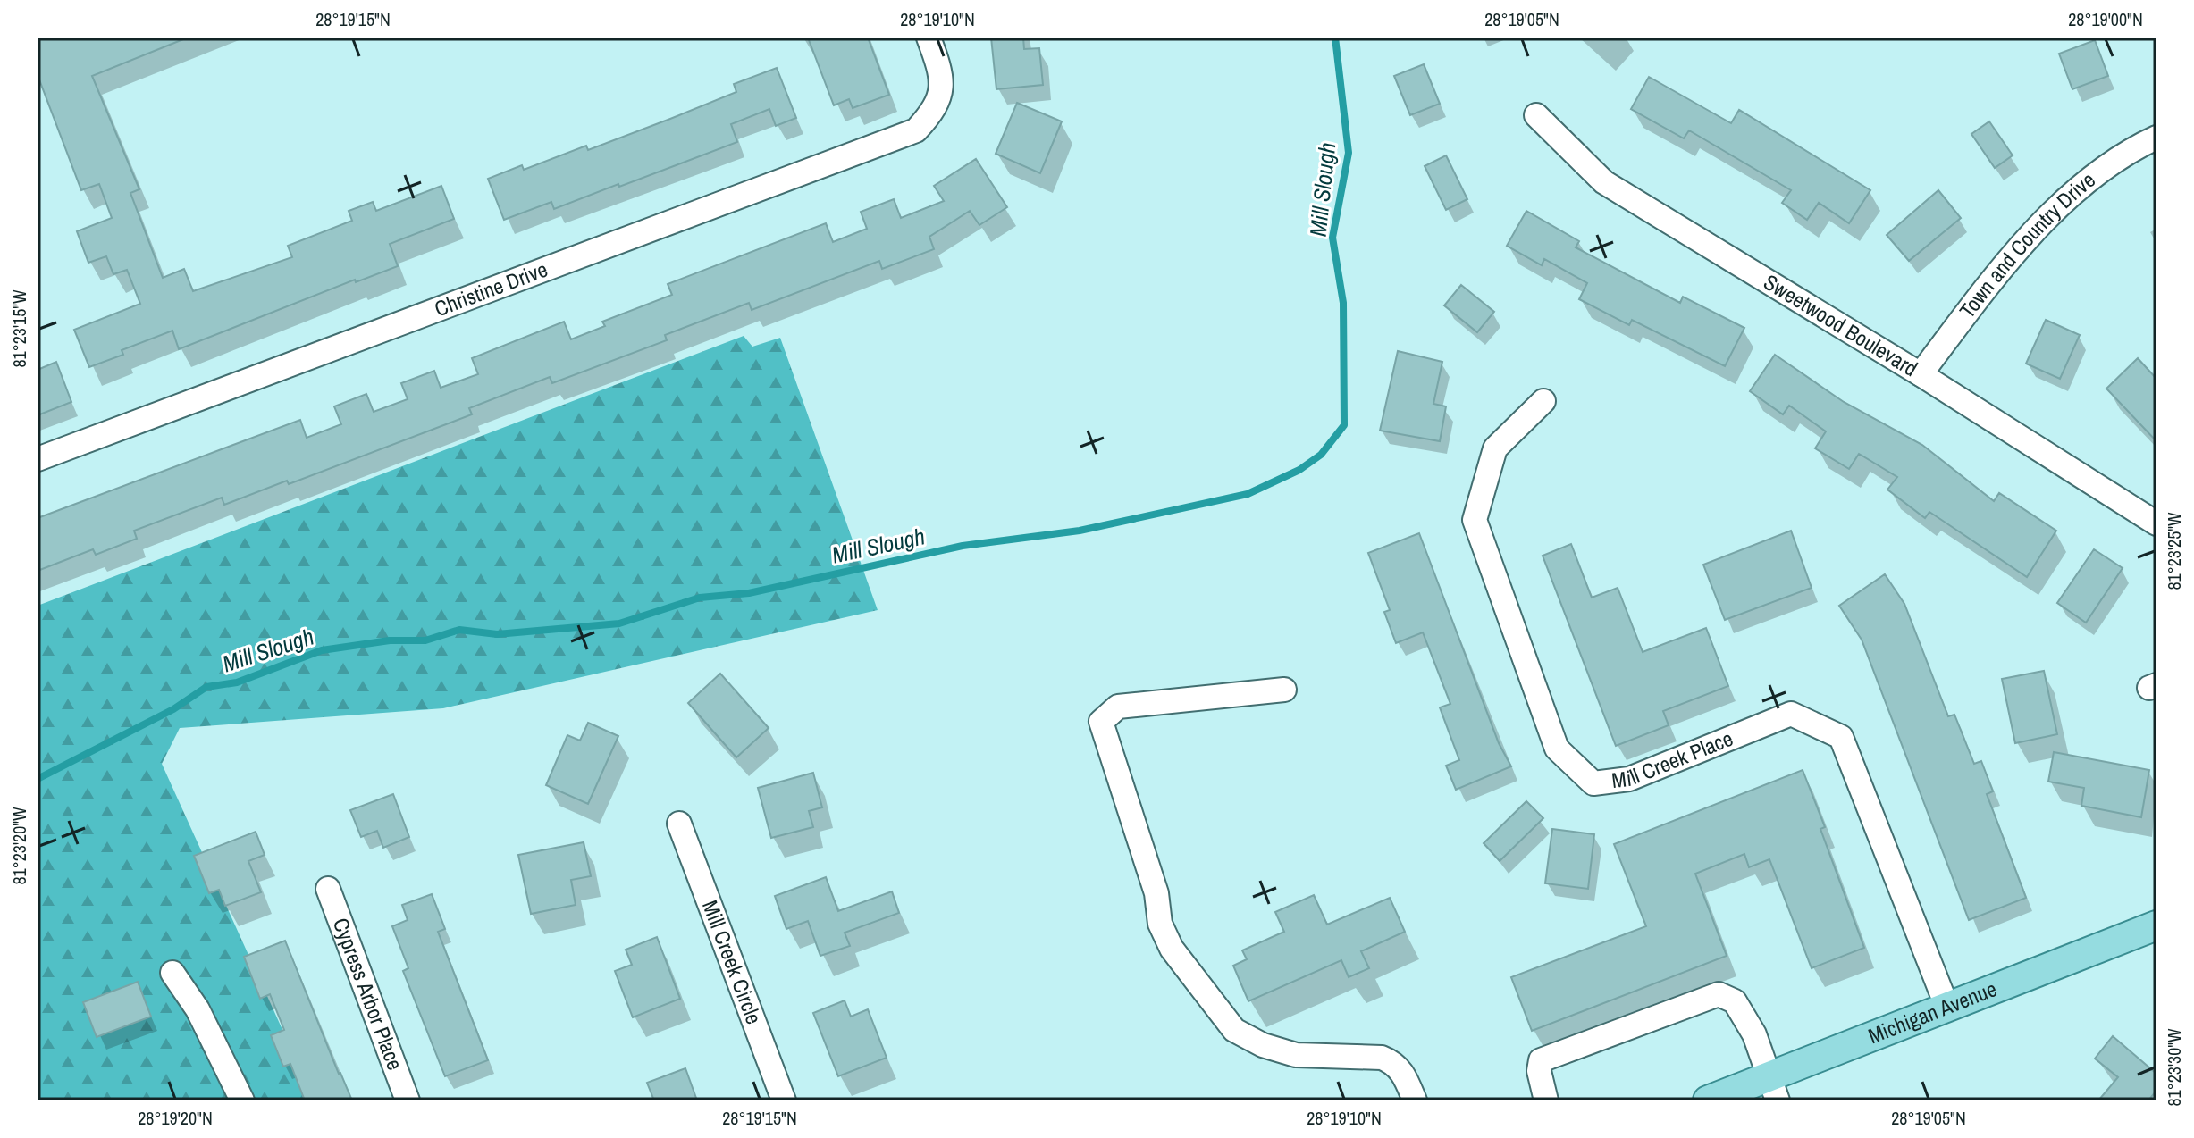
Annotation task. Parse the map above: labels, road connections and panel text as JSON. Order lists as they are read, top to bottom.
{
  "streets": {
    "main road": ["Michigan Avenue"],
    "street": [
      "Town and Country Drive",
      "Christine Drive",
      "Sweetwood Boulevard",
      "Mill Creek Place",
      "Mill Creek Circle",
      "Cypress Arbor Place"
    ]
  },
  "crossings": [
    ["Town and Country Drive", "Sweetwood Boulevard"],
    ["Mill Creek Place", "Michigan Avenue"]
  ],
  "water": ["Mill Slough"],
  "coordinates": [
    "28°19'15\"N",
    "28°19'10\"N",
    "28°19'05\"N",
    "28°19'00\"N",
    "81°23'15\"W",
    "81°23'25\"W",
    "81°23'20\"W",
    "81°23'30\"W",
    "28°19'20\"N"
  ]
}
